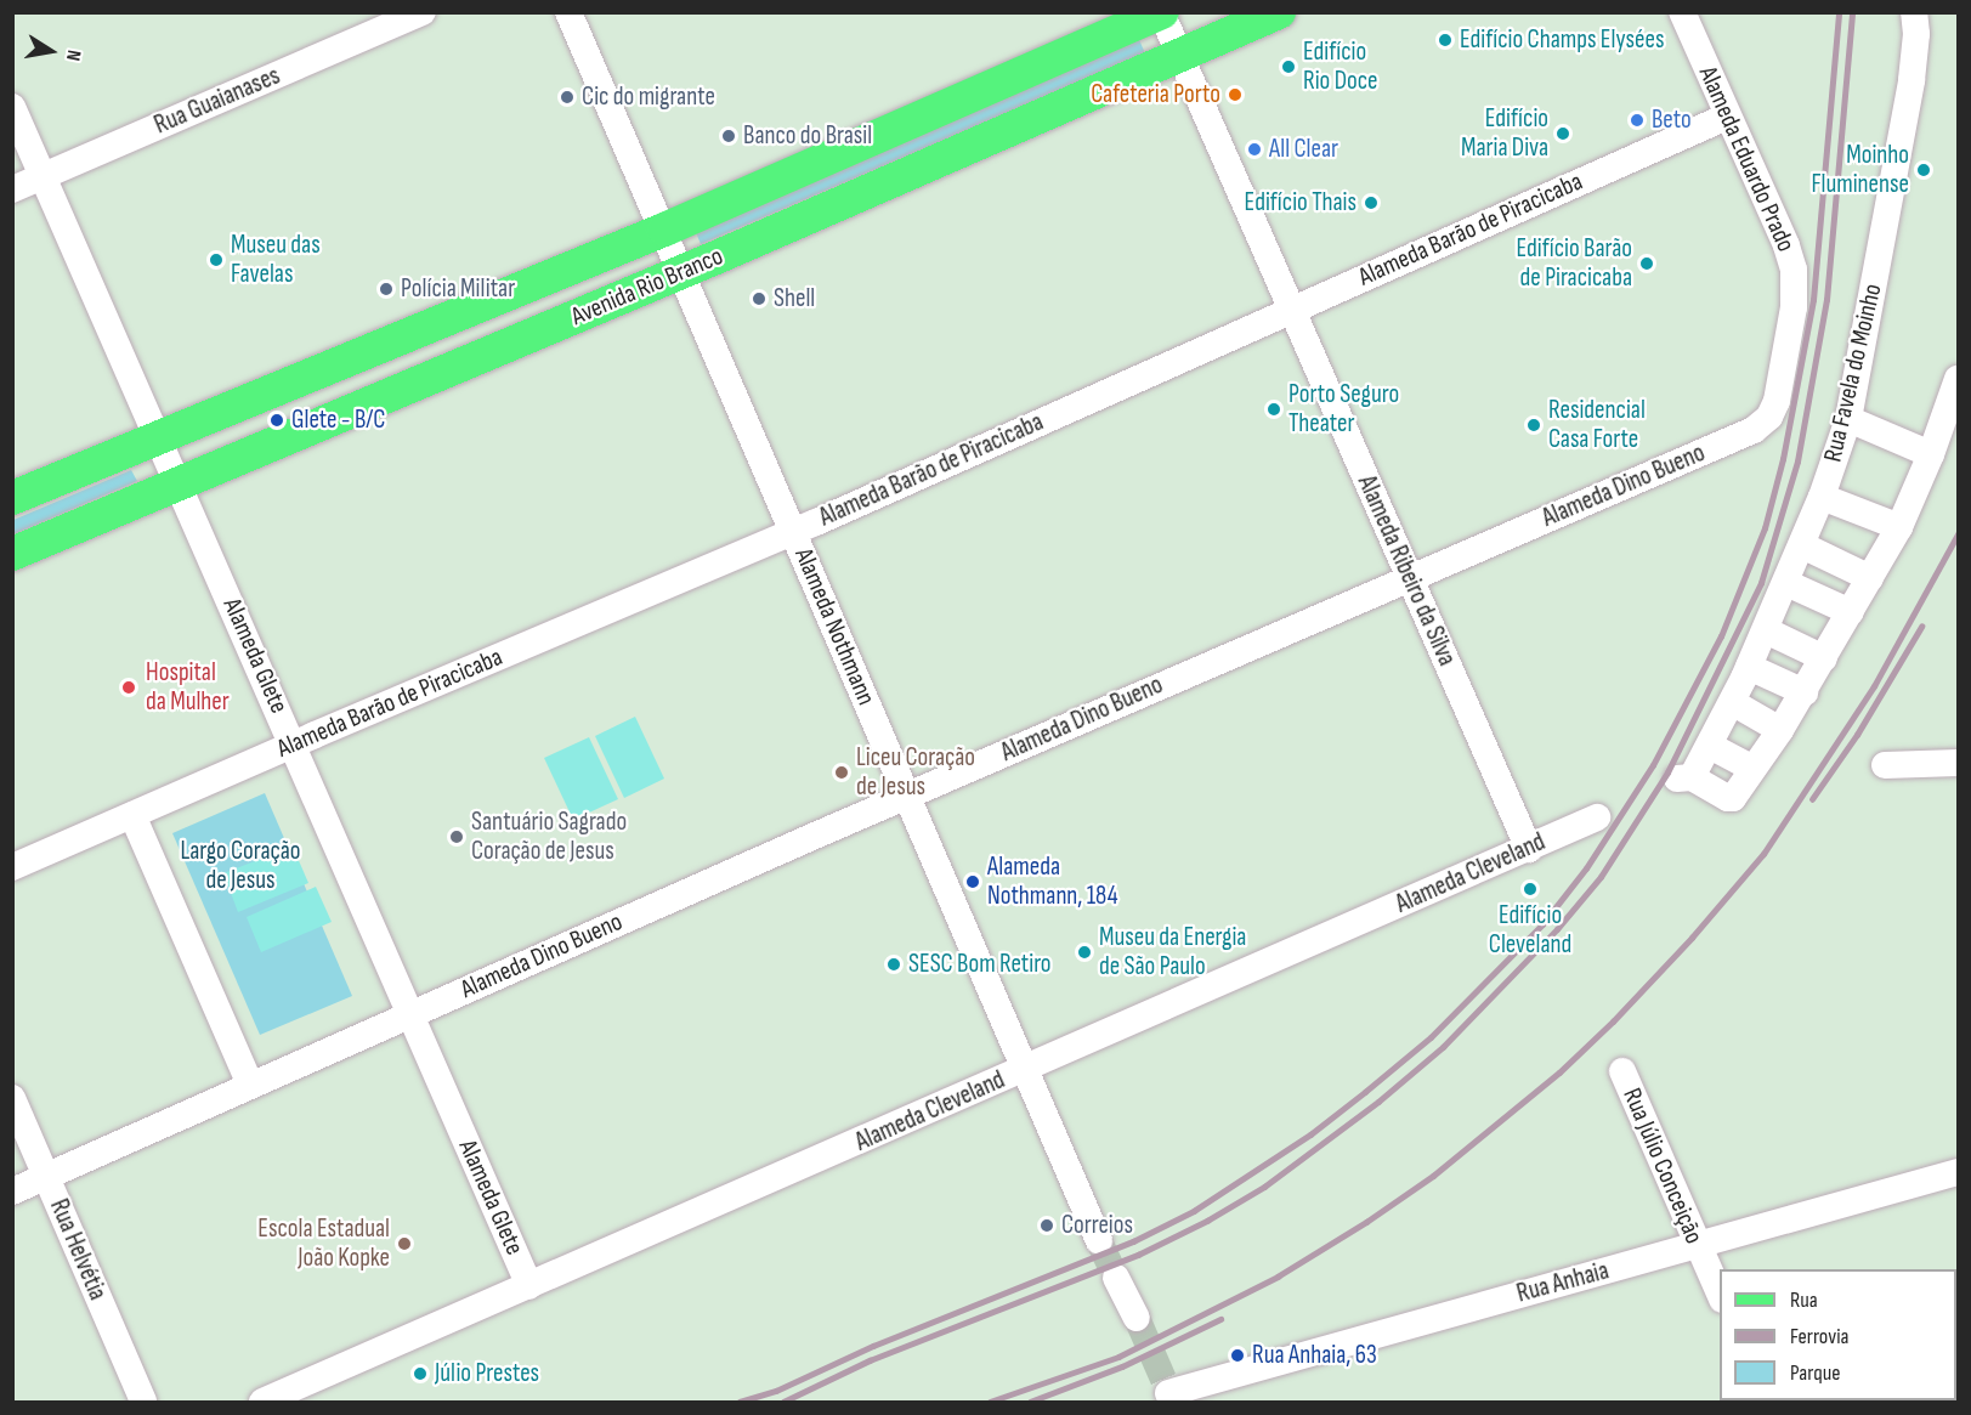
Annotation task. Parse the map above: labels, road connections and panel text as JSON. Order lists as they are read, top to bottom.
{
  "streets": {
    "main road": ["Avenida Rio Branco"],
    "street": [
      "Rua Guaianases",
      "Alameda Eduardo Prado",
      "Alameda Barão de Piracicaba",
      "Rua Favela do Moinho",
      "Alameda Dino Bueno",
      "Alameda Ribeiro da Silva",
      "Alameda Nothmann",
      "Alameda Glete",
      "Alameda Cleveland",
      "Rua Júlio Conceição",
      "Rua Helvétia",
      "Rua Anhaia"
    ]
  },
  "crossings": [
    ["Rua Guaianases", "Alameda Glete"],
    ["Alameda Eduardo Prado", "Alameda Barão de Piracicaba"],
    ["Alameda Eduardo Prado", "Alameda Dino Bueno"],
    ["Alameda Barão de Piracicaba", "Alameda Ribeiro da Silva"],
    ["Alameda Barão de Piracicaba", "Alameda Nothmann"],
    ["Alameda Barão de Piracicaba", "Alameda Glete"],
    ["Avenida Rio Branco", "Alameda Ribeiro da Silva"],
    ["Avenida Rio Branco", "Alameda Nothmann"],
    ["Avenida Rio Branco", "Alameda Glete"],
    ["Alameda Dino Bueno", "Alameda Ribeiro da Silva"],
    ["Alameda Dino Bueno", "Alameda Nothmann"],
    ["Alameda Dino Bueno", "Alameda Glete"],
    ["Alameda Dino Bueno", "Rua Helvétia"],
    ["Alameda Ribeiro da Silva", "Alameda Cleveland"],
    ["Alameda Nothmann", "Alameda Cleveland"],
    ["Alameda Glete", "Alameda Cleveland"],
    ["Rua Júlio Conceição", "Rua Anhaia"]
  ],
  "parks": ["Largo Coração de Jesus"],
  "places": [
    "Edifício Champs Elysées",
    "Edifício Rio Doce",
    "Cafeteria Porto",
    "Cic do migrante",
    "Beto",
    "Edifício Maria Diva",
    "Banco do Brasil",
    "All Clear",
    "Moinho Fluminense",
    "Edifício Thais",
    "Museu das Favelas",
    "Edifício Barão de Piracicaba",
    "Polícia Militar",
    "Shell",
    "Porto Seguro Theater",
    "Glete - B/C",
    "Residencial Casa Forte",
    "Hospital da Mulher",
    "Liceu Coração de Jesus",
    "Santuário Sagrado Coração de Jesus",
    "Alameda Nothmann, 184",
    "Edifício Cleveland",
    "Museu da Energia de São Paulo",
    "SESC Bom Retiro",
    "Correios",
    "Escola Estadual João Kopke",
    "Rua Anhaia, 63",
    "Júlio Prestes"
  ],
  "legend": ["Rua", "Ferrovia", "Parque"],
  "north": "right"
}
